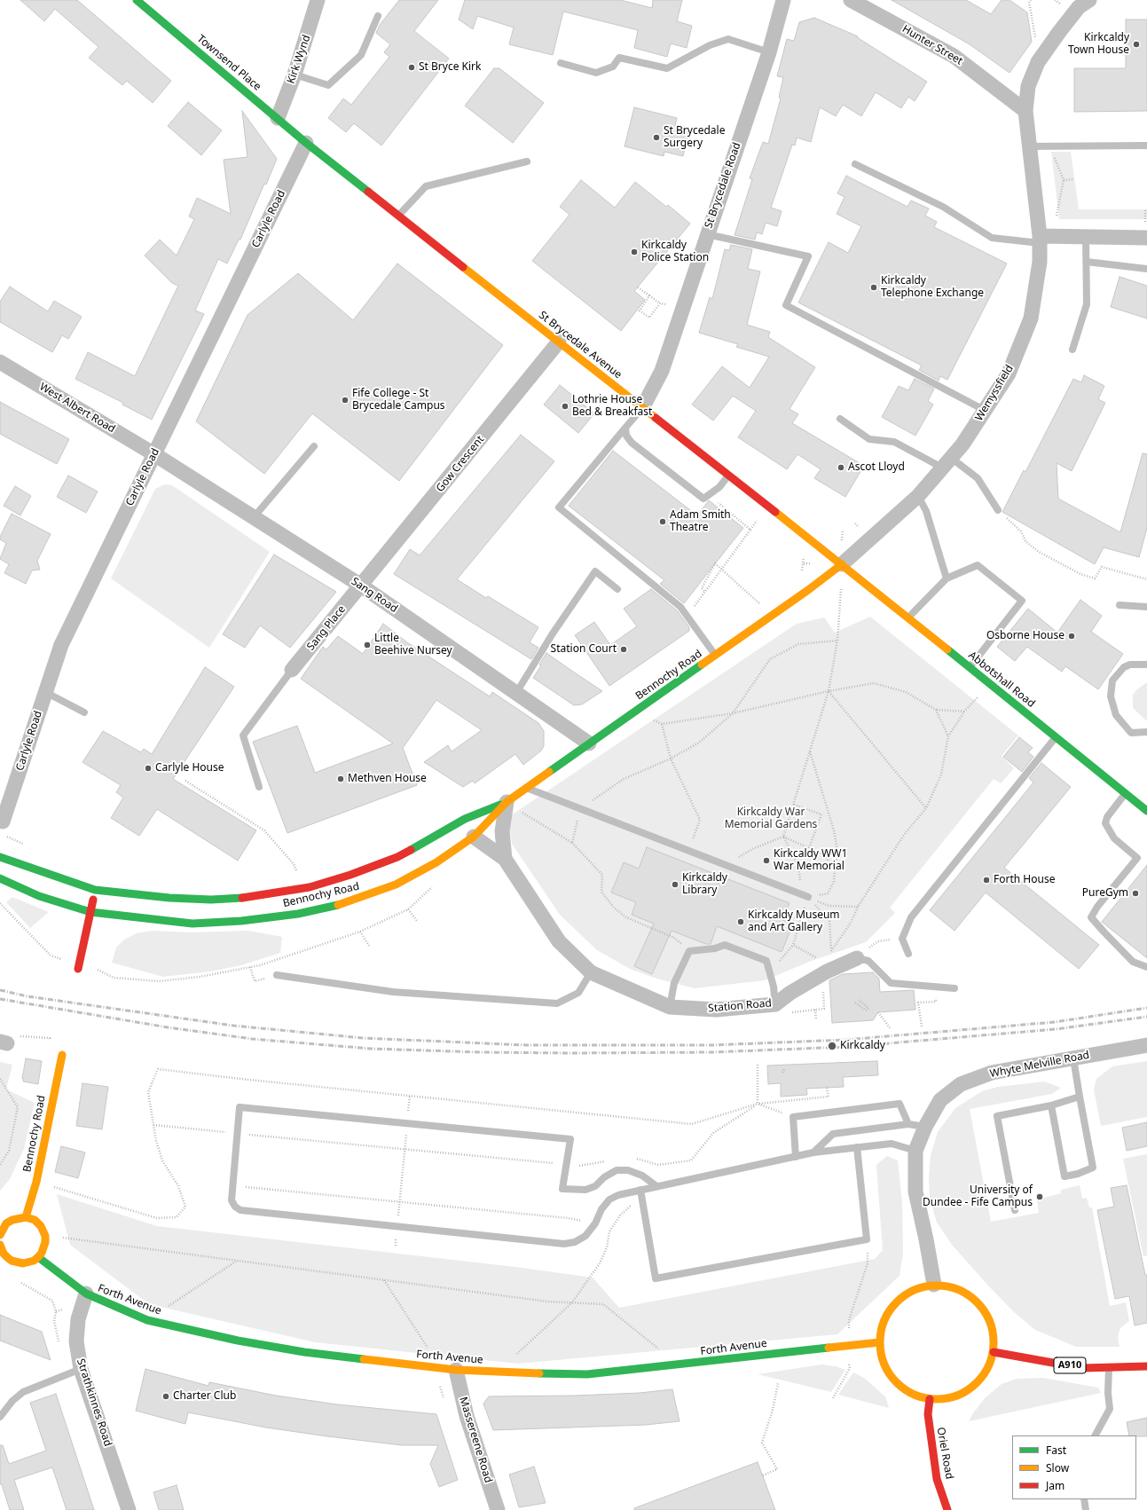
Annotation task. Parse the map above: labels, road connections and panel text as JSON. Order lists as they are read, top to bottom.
{
  "streets": {
    "main road": [
      "Townsend Place",
      "St Brycedale Avenue",
      "Bennochy Road",
      "Abbotshall Road",
      "Forth Avenue",
      "A910",
      "Oriel Road"
    ],
    "street": [
      "Hunter Street",
      "Kirk Wynd",
      "St Brycedale Road",
      "Carlyle Road",
      "Wemyssfield",
      "West Albert Road",
      "Gow Crescent",
      "Sang Road",
      "Sang Place",
      "Station Road",
      "Whyte Melville Road",
      "Strathkinnes Road",
      "Massereene Road"
    ]
  },
  "crossings": [
    ["Hunter Street", "Wemyssfield"],
    ["Kirk Wynd", "Townsend Place"],
    ["Townsend Place", "Carlyle Road"],
    ["Townsend Place", "St Brycedale Avenue"],
    ["St Brycedale Road", "St Brycedale Avenue"],
    ["Carlyle Road", "St Brycedale Avenue"],
    ["Carlyle Road", "West Albert Road"],
    ["Carlyle Road", "Sang Road"],
    ["St Brycedale Avenue", "Wemyssfield"],
    ["St Brycedale Avenue", "Gow Crescent"],
    ["St Brycedale Avenue", "Bennochy Road"],
    ["St Brycedale Avenue", "Abbotshall Road"],
    ["Wemyssfield", "Bennochy Road"],
    ["Wemyssfield", "Abbotshall Road"],
    ["West Albert Road", "Sang Road"],
    ["Gow Crescent", "Sang Road"],
    ["Gow Crescent", "Sang Place"],
    ["Sang Road", "Sang Place"],
    ["Sang Road", "Bennochy Road"],
    ["Bennochy Road", "Abbotshall Road"],
    ["Bennochy Road", "Station Road"],
    ["Whyte Melville Road", "Forth Avenue"],
    ["Whyte Melville Road", "A910"],
    ["Whyte Melville Road", "Oriel Road"],
    ["Forth Avenue", "A910"],
    ["Forth Avenue", "Strathkinnes Road"],
    ["Forth Avenue", "Massereene Road"],
    ["Forth Avenue", "Oriel Road"],
    ["A910", "Oriel Road"]
  ],
  "parks": ["Kirkcaldy War Memorial Gardens"],
  "places": [
    "Kirkcaldy Town House",
    "St Bryce Kirk",
    "St Brycedale Surgery",
    "Kirkcaldy Police Station",
    "Kirkcaldy Telephone Exchange",
    "Fife College - St Brycedale Campus",
    "Lothrie House Bed & Breakfast",
    "Ascot Lloyd",
    "Adam Smith Theatre",
    "Osborne House",
    "Little Beehive Nursey",
    "Station Court",
    "Carlyle House",
    "Methven House",
    "Kirkcaldy WW1 War Memorial",
    "Forth House",
    "Kirkcaldy Library",
    "PureGym",
    "Kirkcaldy Museum and Art Gallery",
    "Kirkcaldy",
    "University of Dundee - Fife Campus",
    "Charter Club"
  ],
  "legend": ["Fast", "Slow", "Jam"]
}
